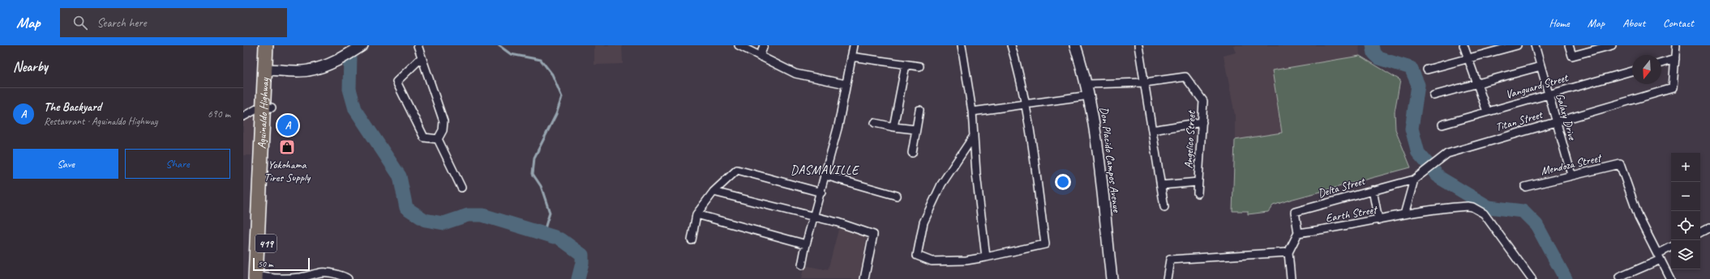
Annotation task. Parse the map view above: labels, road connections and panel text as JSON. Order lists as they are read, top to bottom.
{
  "streets": {
    "highway": ["Aguinaldo Highway", "419"],
    "main road": ["Don Placido Campos Avenue"],
    "street": [
      "Vanguard Street",
      "Galaxy Drive",
      "Titan Street",
      "Angelico Street",
      "Mendoza Street",
      "Delta Street",
      "Earth Street"
    ]
  },
  "crossings": [
    ["Vanguard Street", "Galaxy Drive"],
    ["Galaxy Drive", "Titan Street"],
    ["Galaxy Drive", "Mendoza Street"],
    ["Titan Street", "Delta Street"],
    ["Delta Street", "Earth Street"]
  ],
  "districts": ["DASMAVILLE"],
  "places": {
    "shop": ["Yokohama Tires Supply"]
  },
  "scale_bar": "50 m",
  "north": "bottom",
  "page": {
    "header": "Map",
    "search": "Search here",
    "nav": [
      "Home",
      "Map",
      "About",
      "Contact"
    ],
    "heading": "Nearby",
    "list": [
      {
        "mark": "A",
        "name": "The Backyard",
        "note": "Restaurant · Aguinaldo Highway",
        "value": "690 m"
      }
    ],
    "pins": "A",
    "buttons": ["Save", "Share"],
    "map_buttons": ["+", "−"],
    "scale": "50 m"
  }
}
